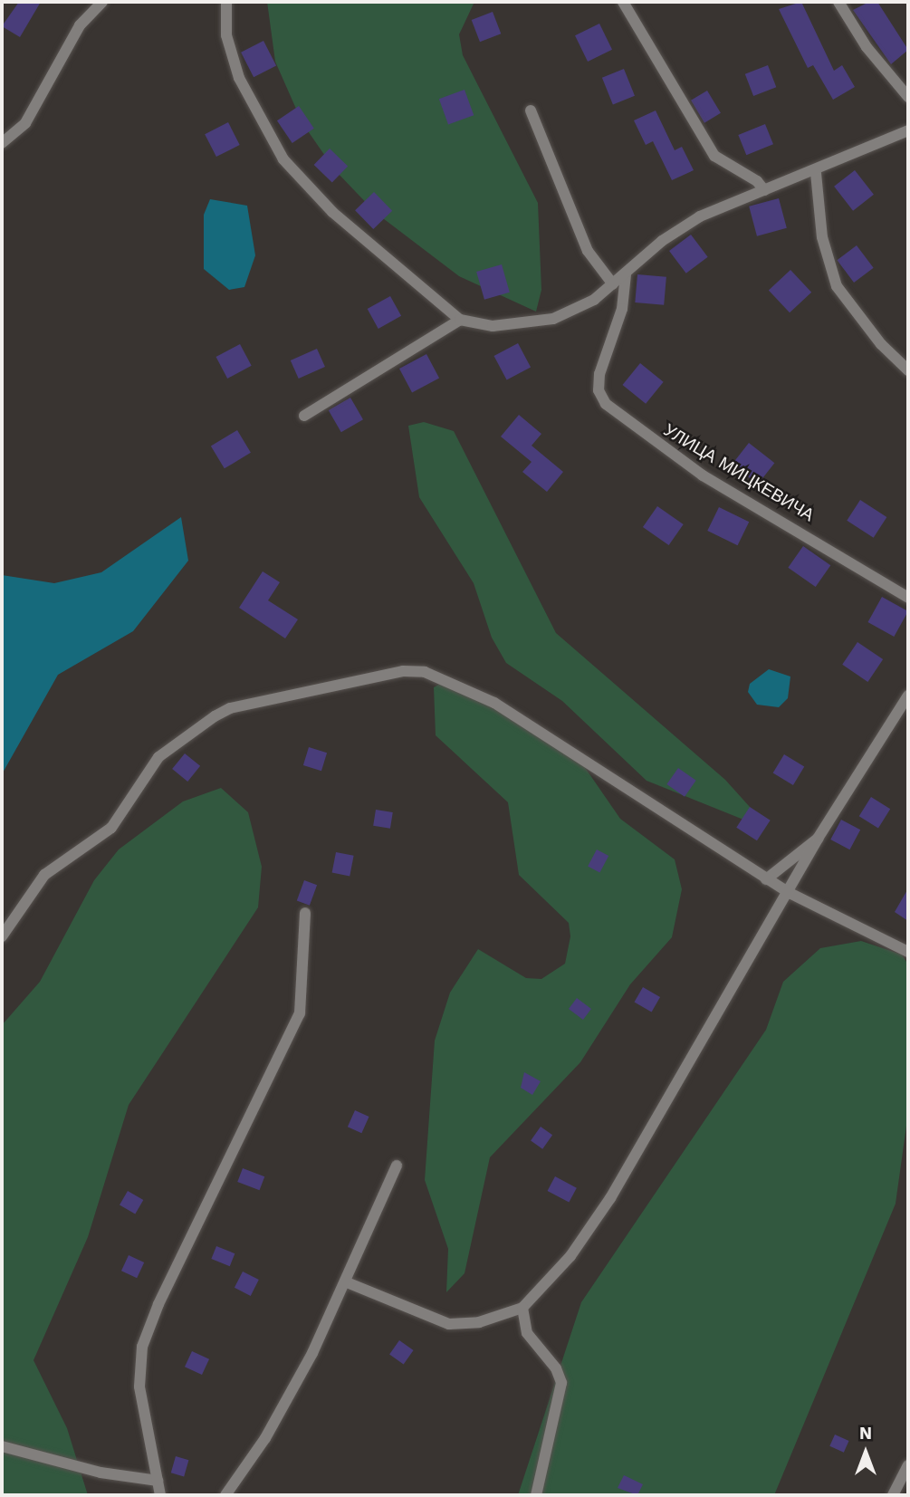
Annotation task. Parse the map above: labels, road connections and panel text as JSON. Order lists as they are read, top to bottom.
{
  "streets": {
    "street": ["УЛИЦА МИЦКЕВИЧА"]
  },
  "north": "top"
}
